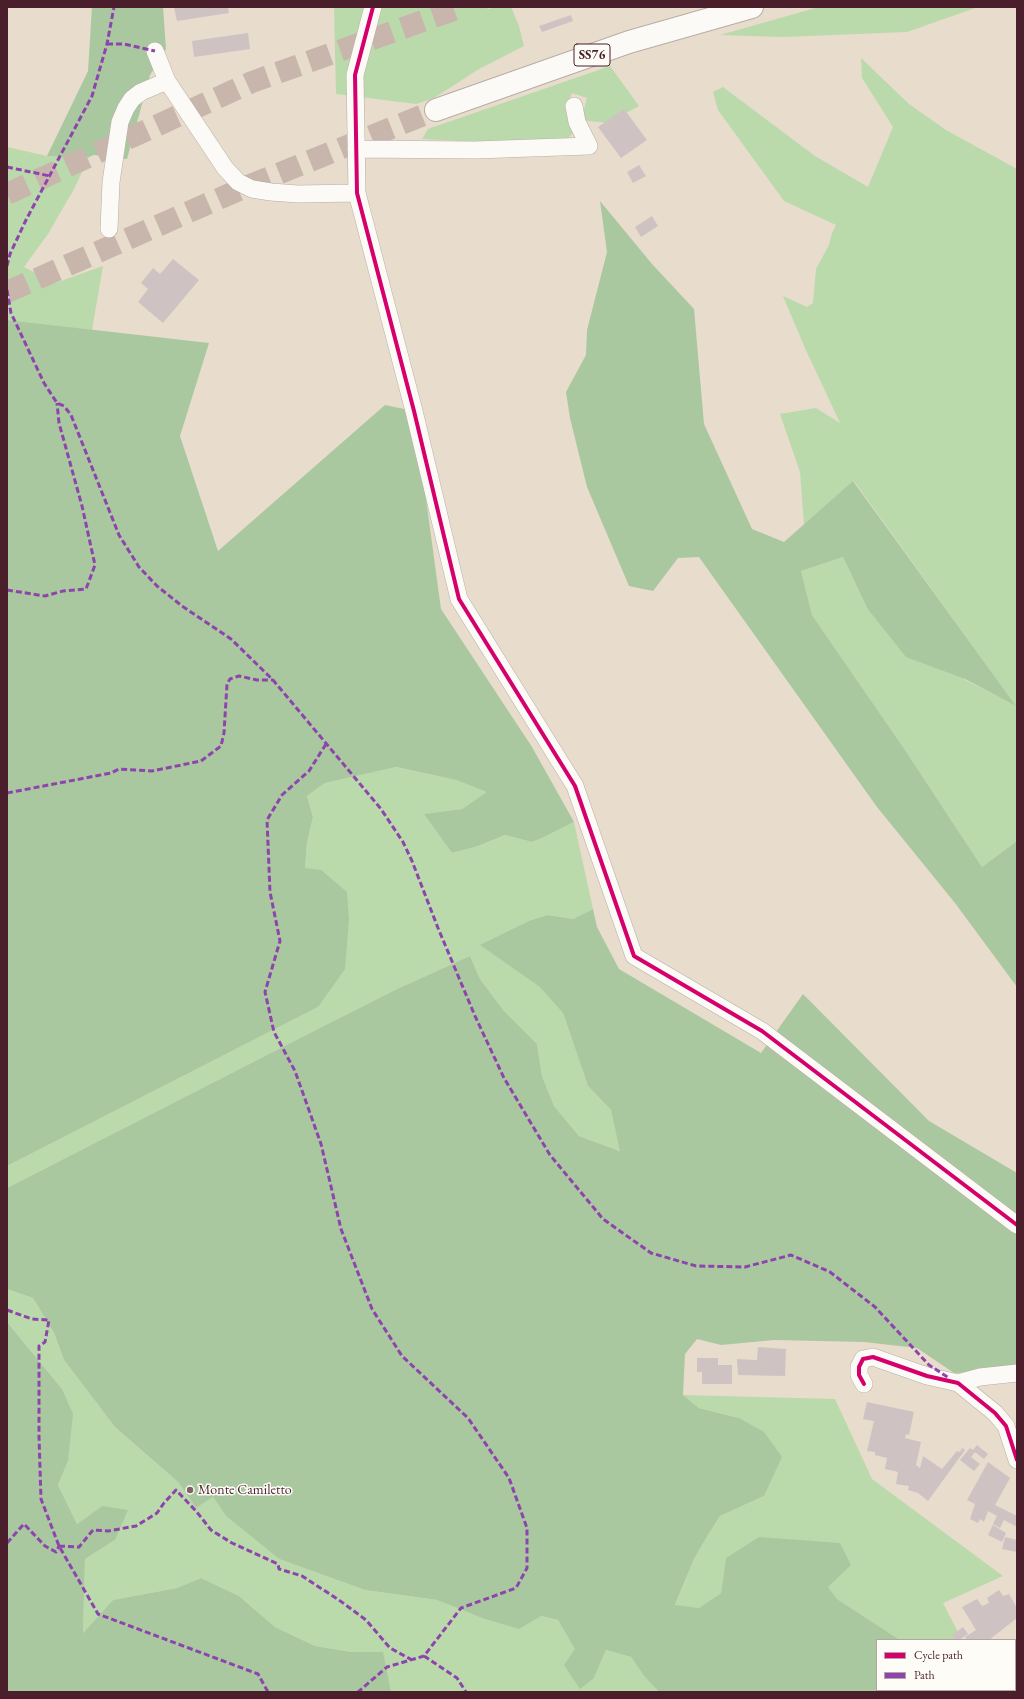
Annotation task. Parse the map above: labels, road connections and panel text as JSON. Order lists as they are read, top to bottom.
{
  "streets": {
    "highway": ["SS76"]
  },
  "places": ["Monte Camiletto"],
  "legend": ["Cycle path", "Path"]
}
